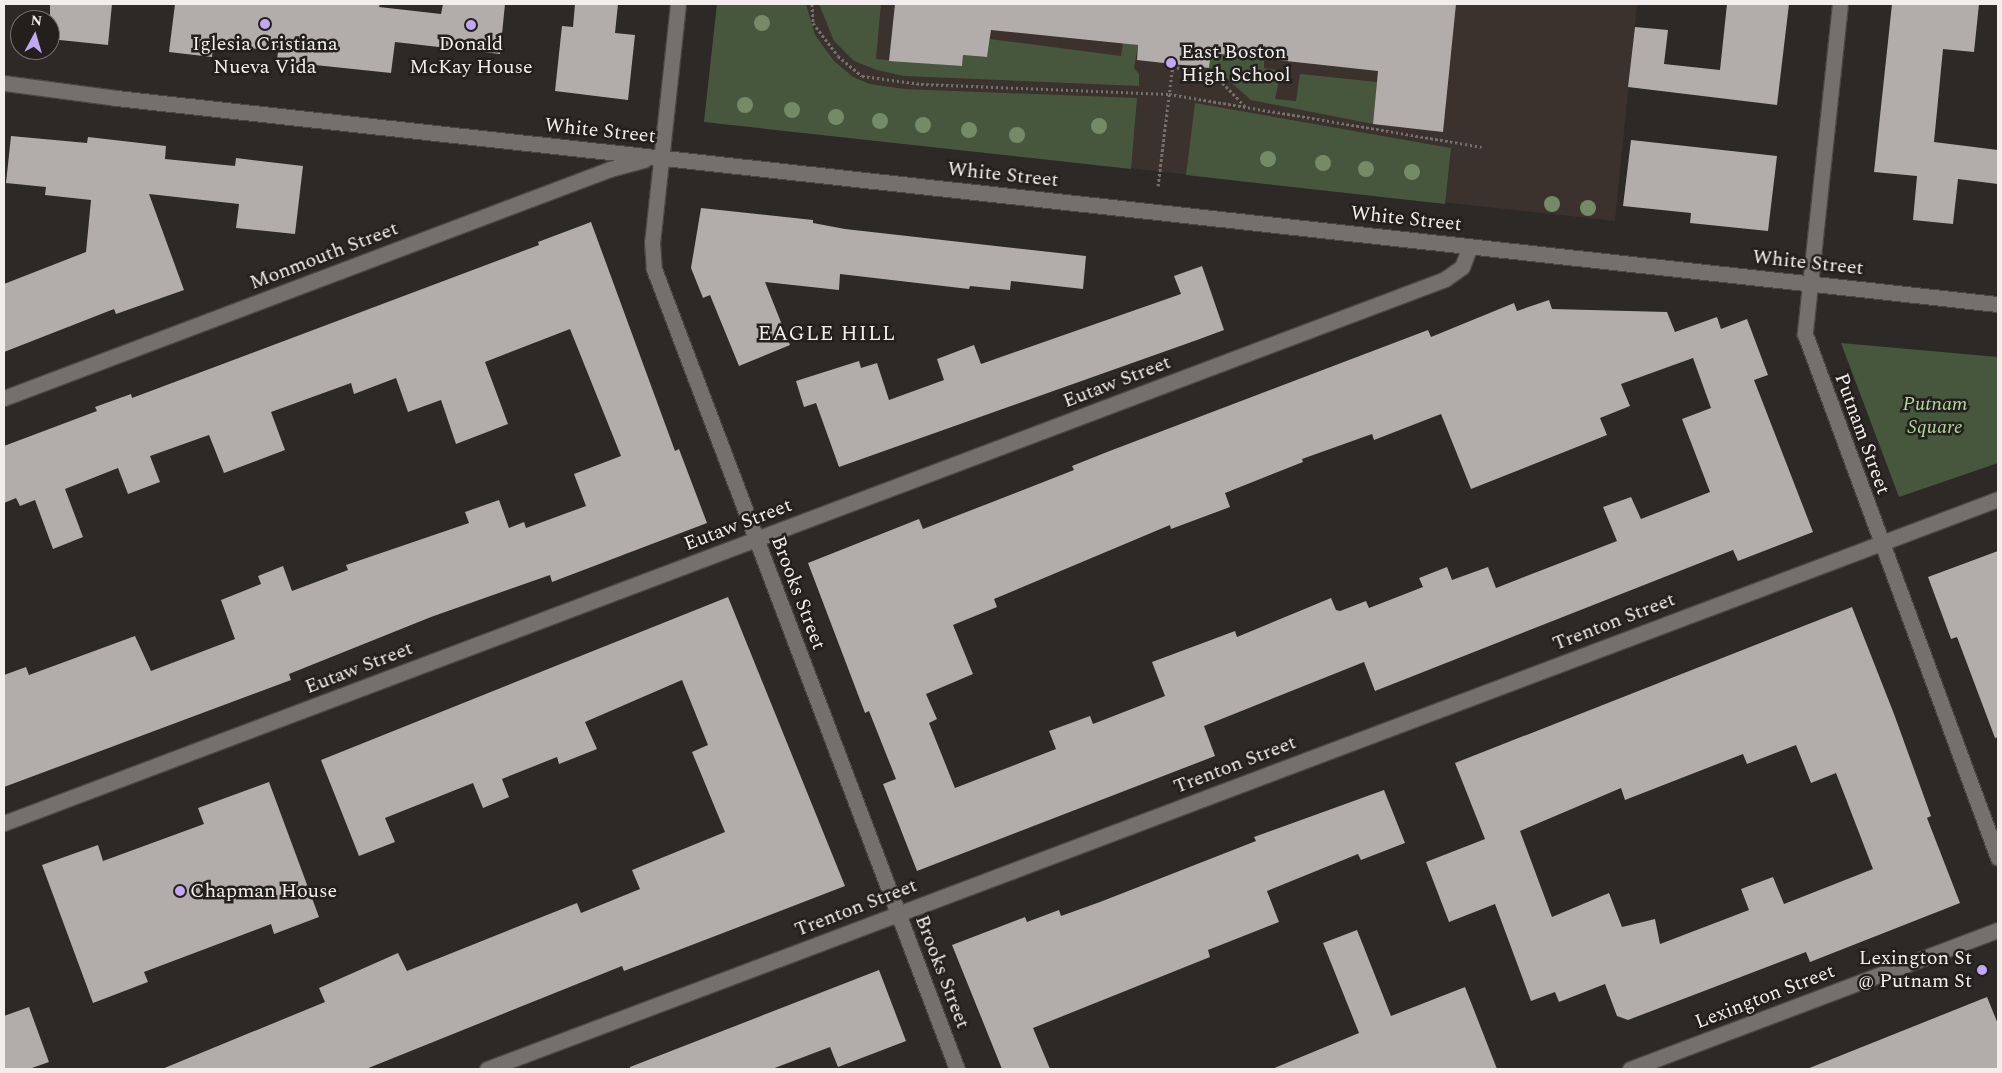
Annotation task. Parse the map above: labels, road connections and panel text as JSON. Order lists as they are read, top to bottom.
{
  "streets": {
    "street": [
      "White Street",
      "Monmouth Street",
      "Eutaw Street",
      "Putnam Street",
      "Brooks Street",
      "Trenton Street",
      "Lexington Street"
    ]
  },
  "crossings": [
    ["White Street", "Monmouth Street"],
    ["White Street", "Eutaw Street"],
    ["White Street", "Putnam Street"],
    ["White Street", "Brooks Street"],
    ["Monmouth Street", "Brooks Street"],
    ["Eutaw Street", "Brooks Street"],
    ["Putnam Street", "Trenton Street"],
    ["Brooks Street", "Trenton Street"]
  ],
  "districts": ["EAGLE HILL"],
  "parks": ["Putnam Square"],
  "places": [
    "Iglesia Cristiana Nueva Vida",
    "Donald McKay House",
    "East Boston High School",
    "Chapman House",
    "Lexington St @ Putnam St"
  ],
  "north": "top"
}
